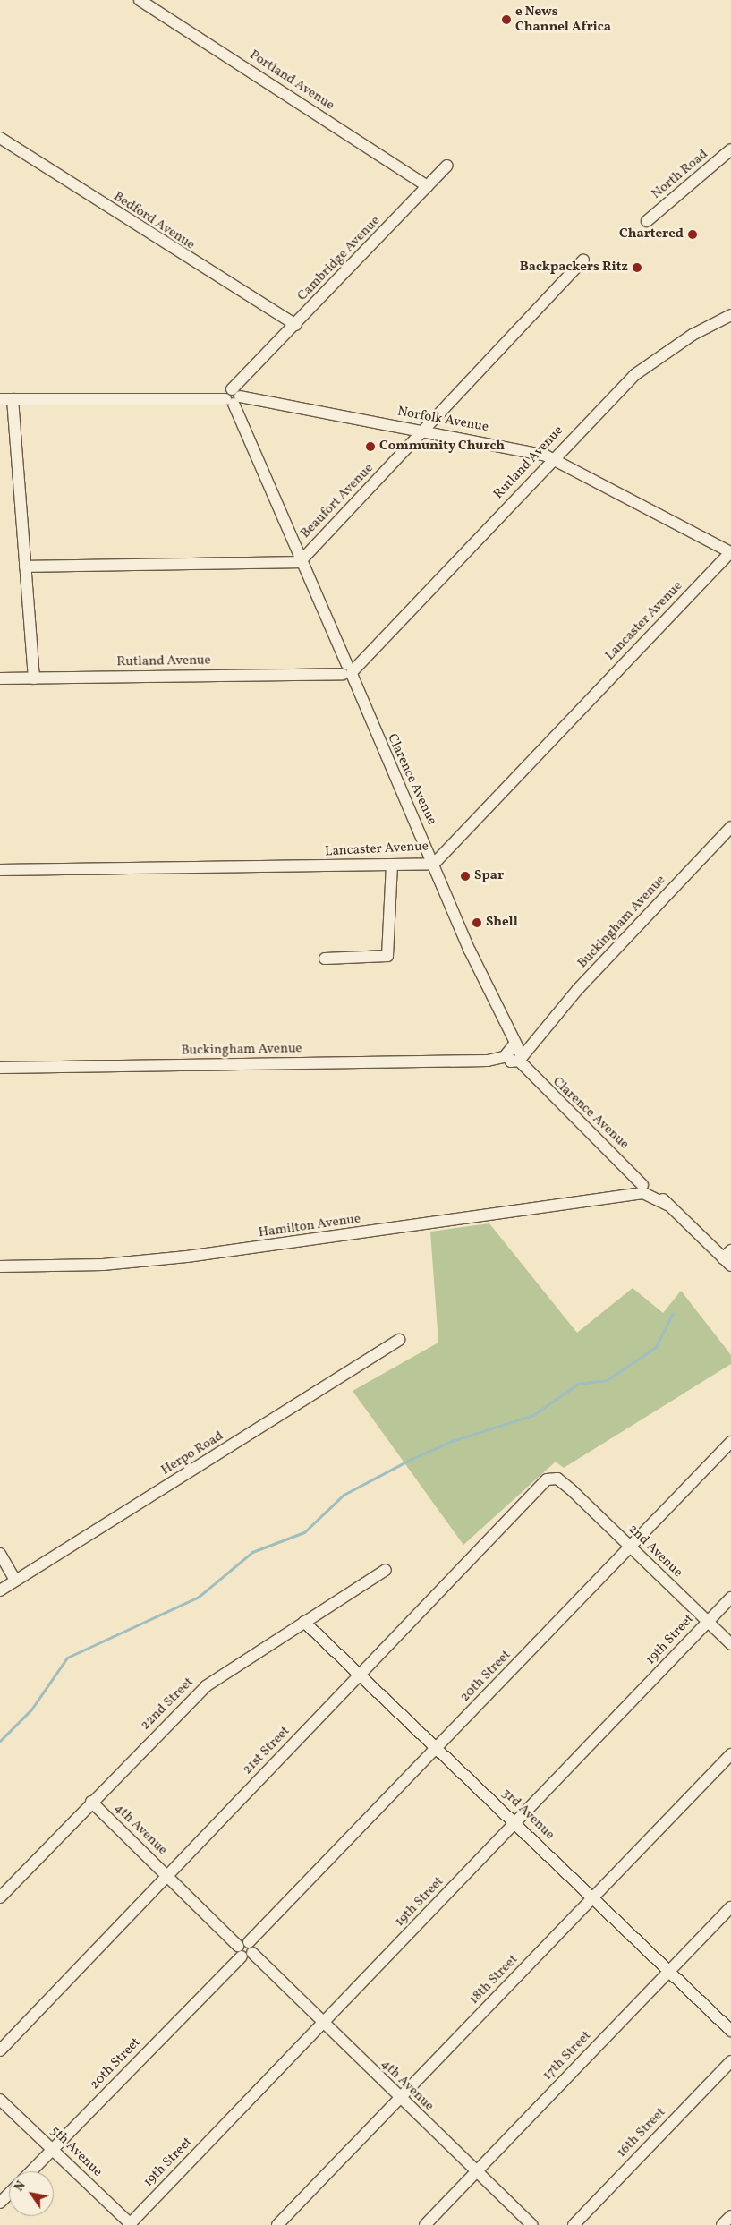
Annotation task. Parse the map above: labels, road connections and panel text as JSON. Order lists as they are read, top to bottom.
{
  "streets": {
    "street": [
      "Portland Avenue",
      "North Road",
      "Bedford Avenue",
      "Cambridge Avenue",
      "Norfolk Avenue",
      "Rutland Avenue",
      "Beaufort Avenue",
      "Lancaster Avenue",
      "Clarence Avenue",
      "Buckingham Avenue",
      "Hamilton Avenue",
      "Herpo Road",
      "2nd Avenue",
      "19th Street",
      "20th Street",
      "22nd Street",
      "21st Street",
      "3rd Avenue",
      "4th Avenue",
      "18th Street",
      "17th Street",
      "16th Street",
      "5th Avenue"
    ]
  },
  "crossings": [
    ["Portland Avenue", "Cambridge Avenue"],
    ["Bedford Avenue", "Cambridge Avenue"],
    ["Cambridge Avenue", "Norfolk Avenue"],
    ["Cambridge Avenue", "Clarence Avenue"],
    ["Norfolk Avenue", "Rutland Avenue"],
    ["Norfolk Avenue", "Beaufort Avenue"],
    ["Norfolk Avenue", "Lancaster Avenue"],
    ["Norfolk Avenue", "Clarence Avenue"],
    ["Rutland Avenue", "Clarence Avenue"],
    ["Beaufort Avenue", "Clarence Avenue"],
    ["Lancaster Avenue", "Clarence Avenue"],
    ["Clarence Avenue", "Buckingham Avenue"],
    ["Clarence Avenue", "Hamilton Avenue"],
    ["2nd Avenue", "19th Street"],
    ["2nd Avenue", "20th Street"],
    ["2nd Avenue", "21st Street"],
    ["19th Street", "3rd Avenue"],
    ["19th Street", "4th Avenue"],
    ["19th Street", "5th Avenue"],
    ["20th Street", "3rd Avenue"],
    ["20th Street", "4th Avenue"],
    ["20th Street", "5th Avenue"],
    ["22nd Street", "3rd Avenue"],
    ["22nd Street", "4th Avenue"],
    ["21st Street", "3rd Avenue"],
    ["21st Street", "4th Avenue"],
    ["3rd Avenue", "18th Street"],
    ["3rd Avenue", "17th Street"],
    ["4th Avenue", "18th Street"],
    ["4th Avenue", "17th Street"]
  ],
  "places": [
    "e News Channel Africa",
    "Chartered",
    "Backpackers Ritz",
    "Community Church",
    "Spar",
    "Shell"
  ],
  "north": "top left"
}
